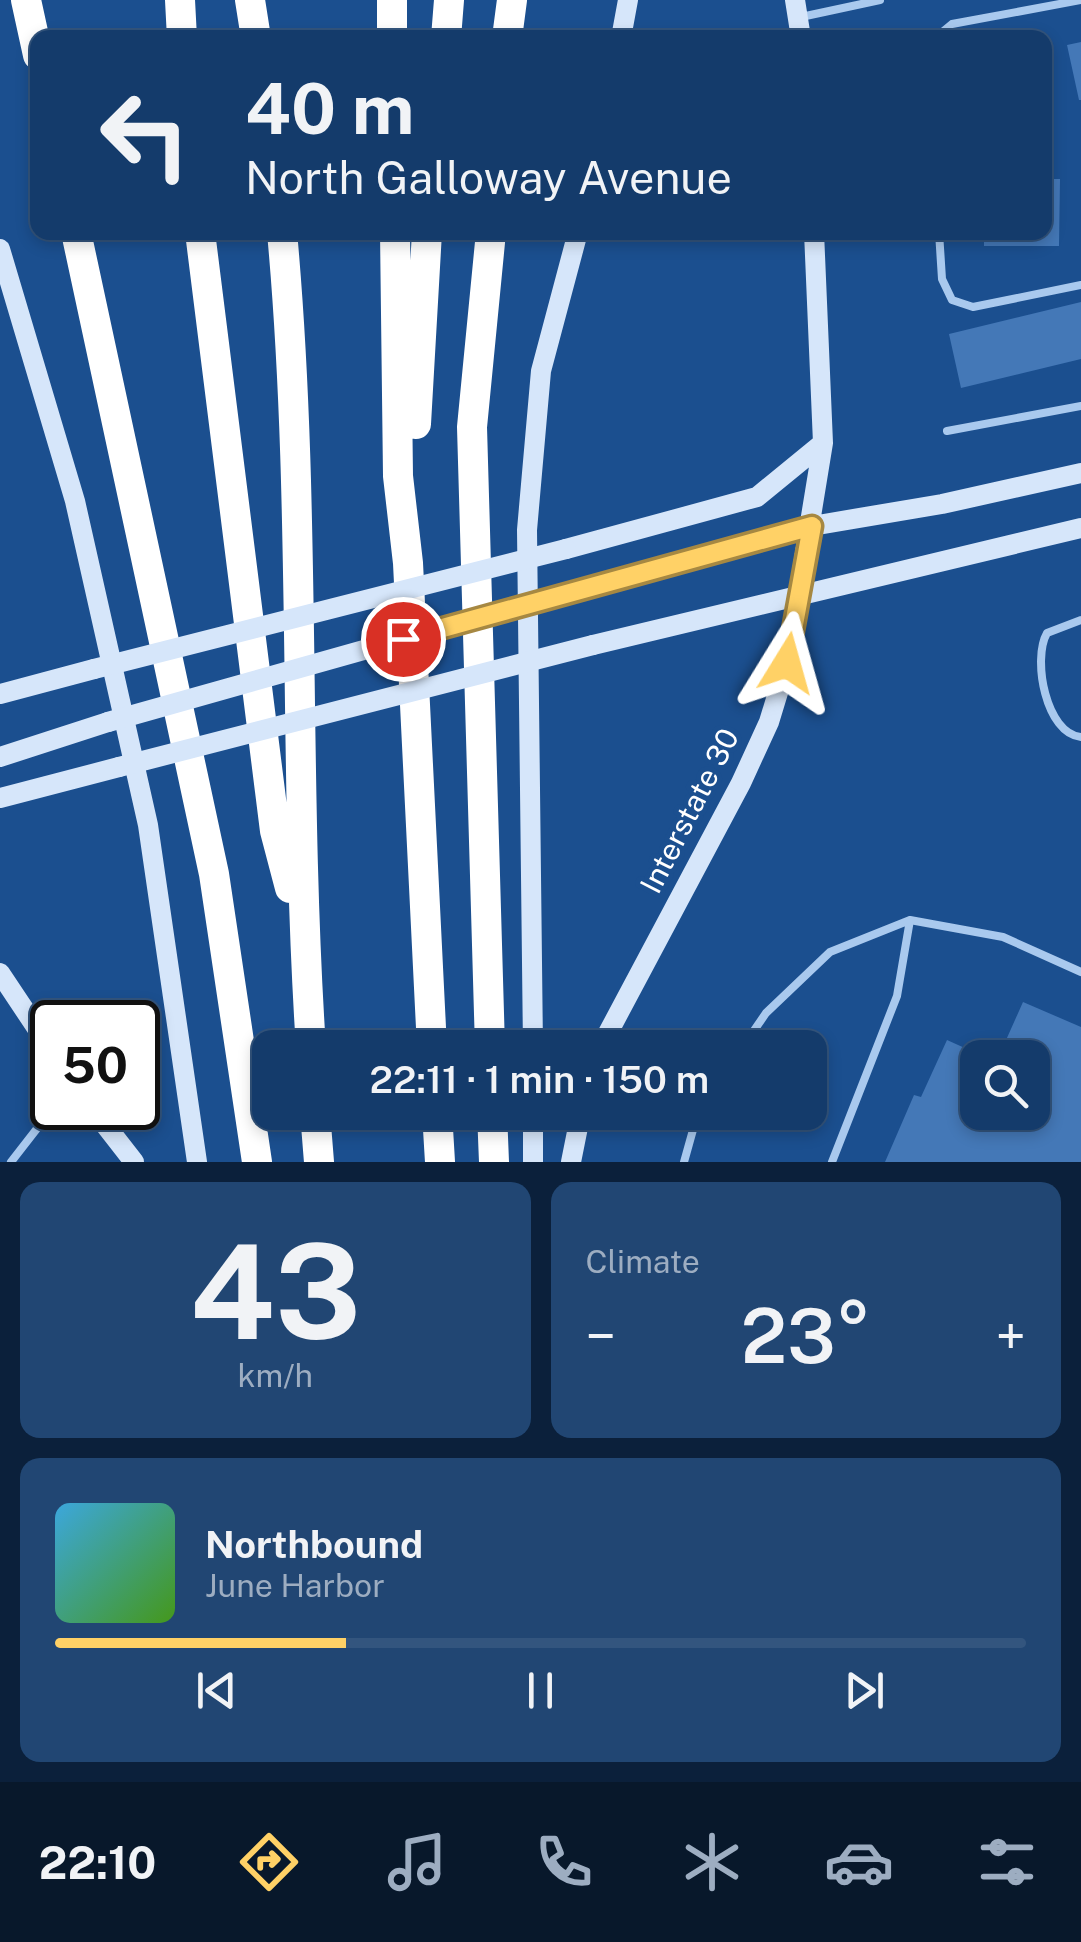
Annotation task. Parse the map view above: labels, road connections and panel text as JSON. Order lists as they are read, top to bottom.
{
  "streets": {
    "main road": ["Interstate 30"]
  },
  "page": {
    "turn": ["40 m", "North Galloway Avenue"],
    "limit": "50",
    "trip": "22:11 · 1 min · 150 m",
    "tile": [
      ["43", "km/h"],
      "Climate"
    ],
    "heat": ["−", "23°", "+"],
    "song": ["Northbound", "June Harbor"],
    "tabs": "22:10"
  }
}
